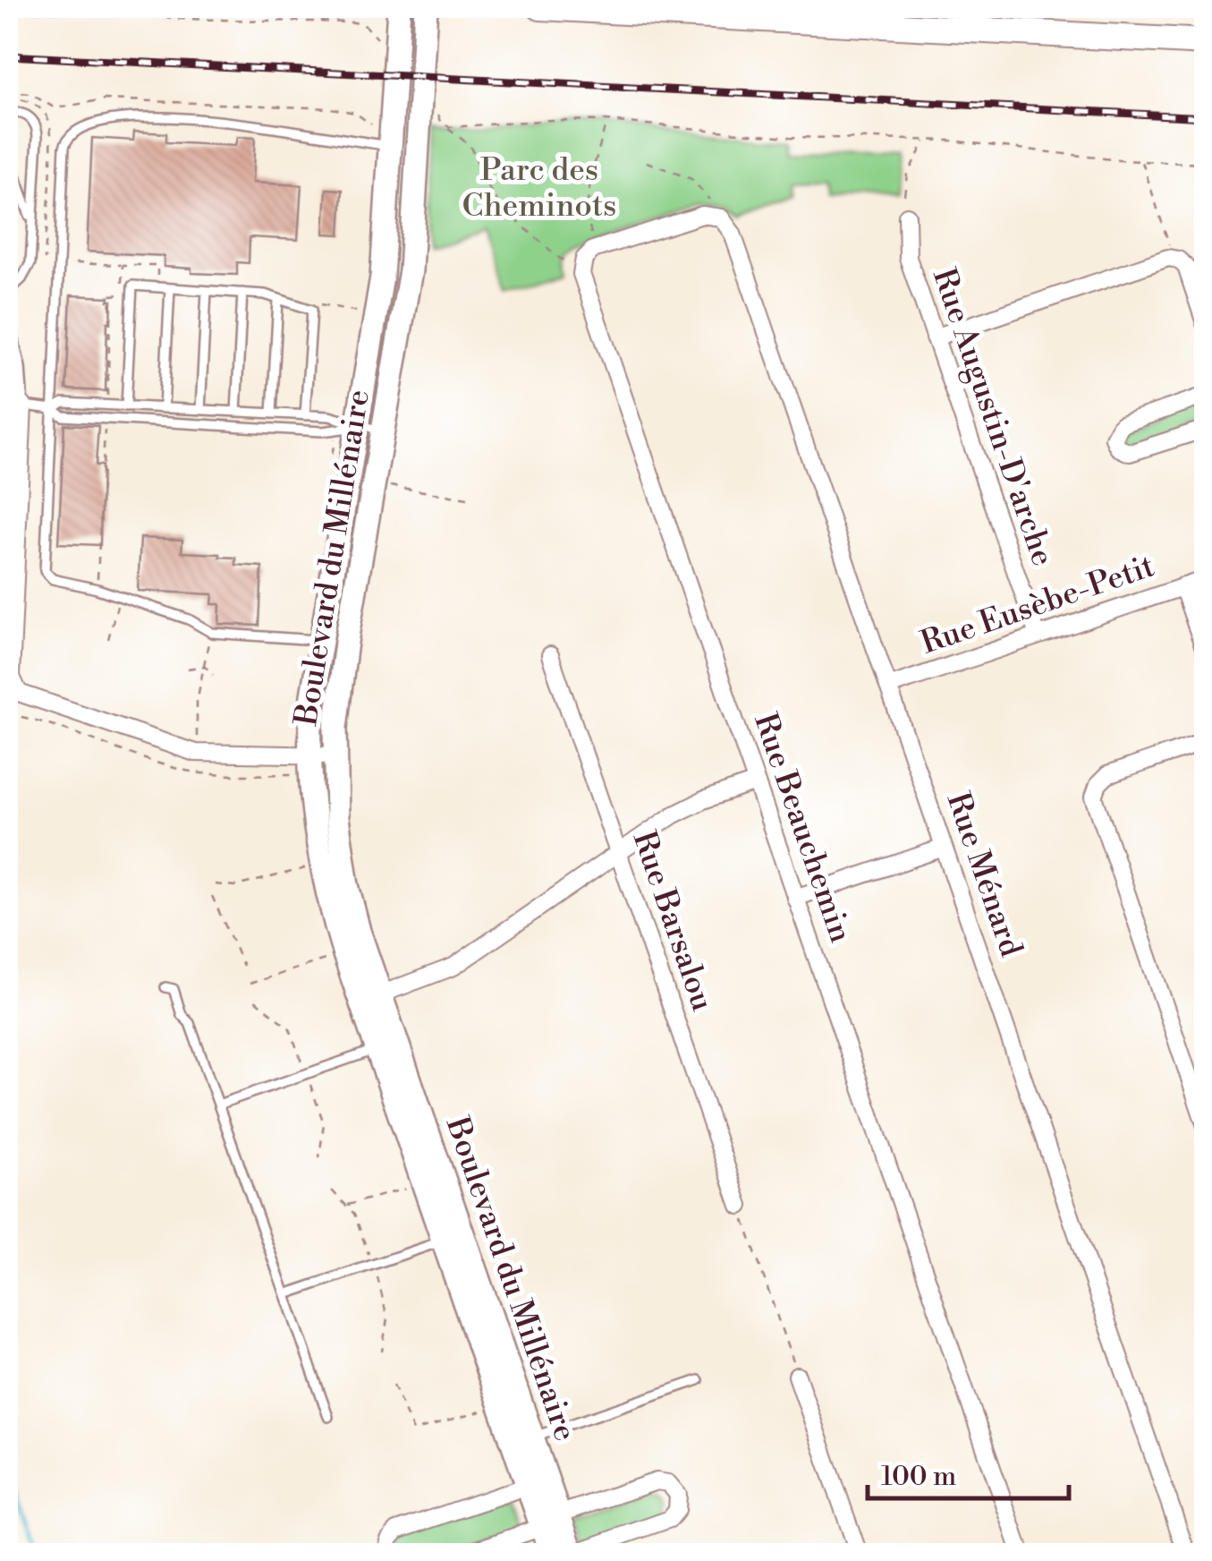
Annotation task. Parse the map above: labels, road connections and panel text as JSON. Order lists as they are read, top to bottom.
{
  "streets": {
    "street": [
      "Rue Augustin-D'arche",
      "Boulevard du Millénaire",
      "Rue Eusèbe-Petit",
      "Rue Beauchemin",
      "Rue Ménard",
      "Rue Barsalou"
    ]
  },
  "crossings": [
    ["Rue Augustin-D'arche", "Rue Eusèbe-Petit"],
    ["Rue Eusèbe-Petit", "Rue Ménard"],
    ["Rue Beauchemin", "Rue Ménard"]
  ],
  "parks": ["Parc des Cheminots"],
  "scale_bar": "100 m"
}
